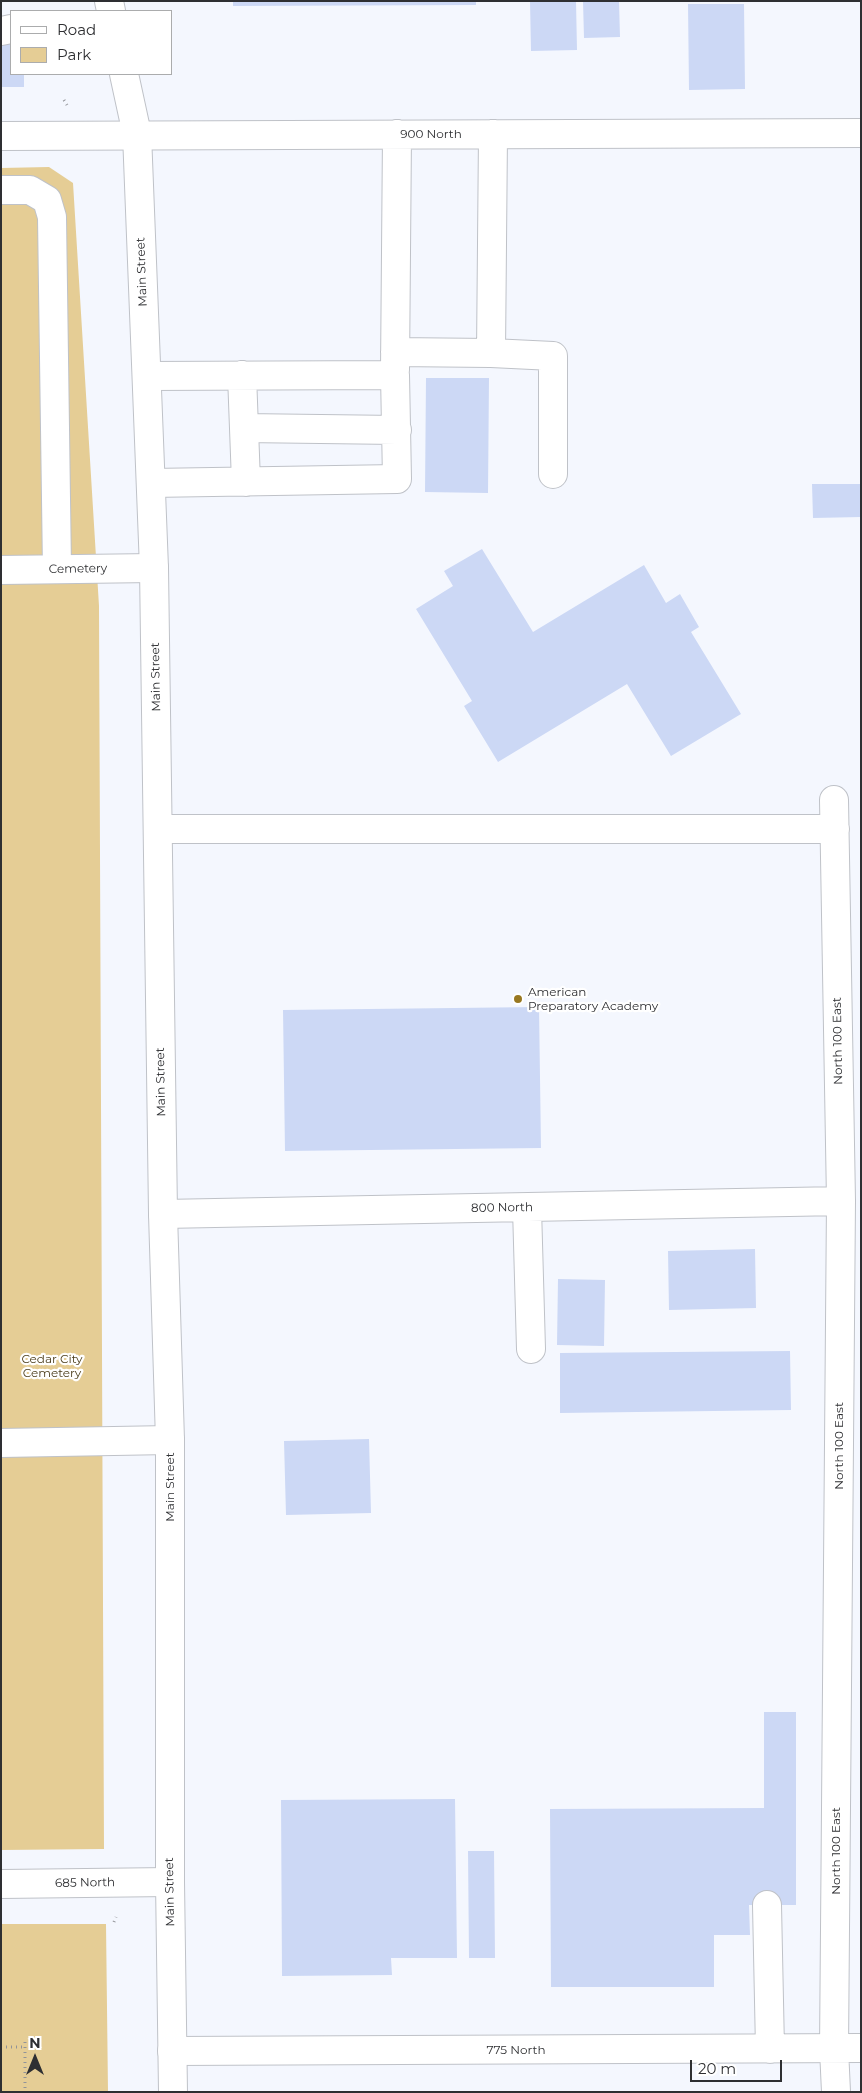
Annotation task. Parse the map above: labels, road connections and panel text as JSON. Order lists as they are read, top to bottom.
{
  "streets": {
    "street": [
      "900 North",
      "Main Street",
      "Cemetery",
      "North 100 East",
      "800 North",
      "685 North",
      "775 North"
    ]
  },
  "crossings": [
    ["900 North", "Main Street"],
    ["Main Street", "Cemetery"],
    ["Main Street", "800 North"],
    ["Main Street", "685 North"],
    ["Main Street", "775 North"],
    ["North 100 East", "800 North"],
    ["North 100 East", "775 North"]
  ],
  "parks": ["Cedar City Cemetery"],
  "places": ["American Preparatory Academy"],
  "legend": ["Road", "Park"],
  "scale_bar": "20 m",
  "north": "top"
}
